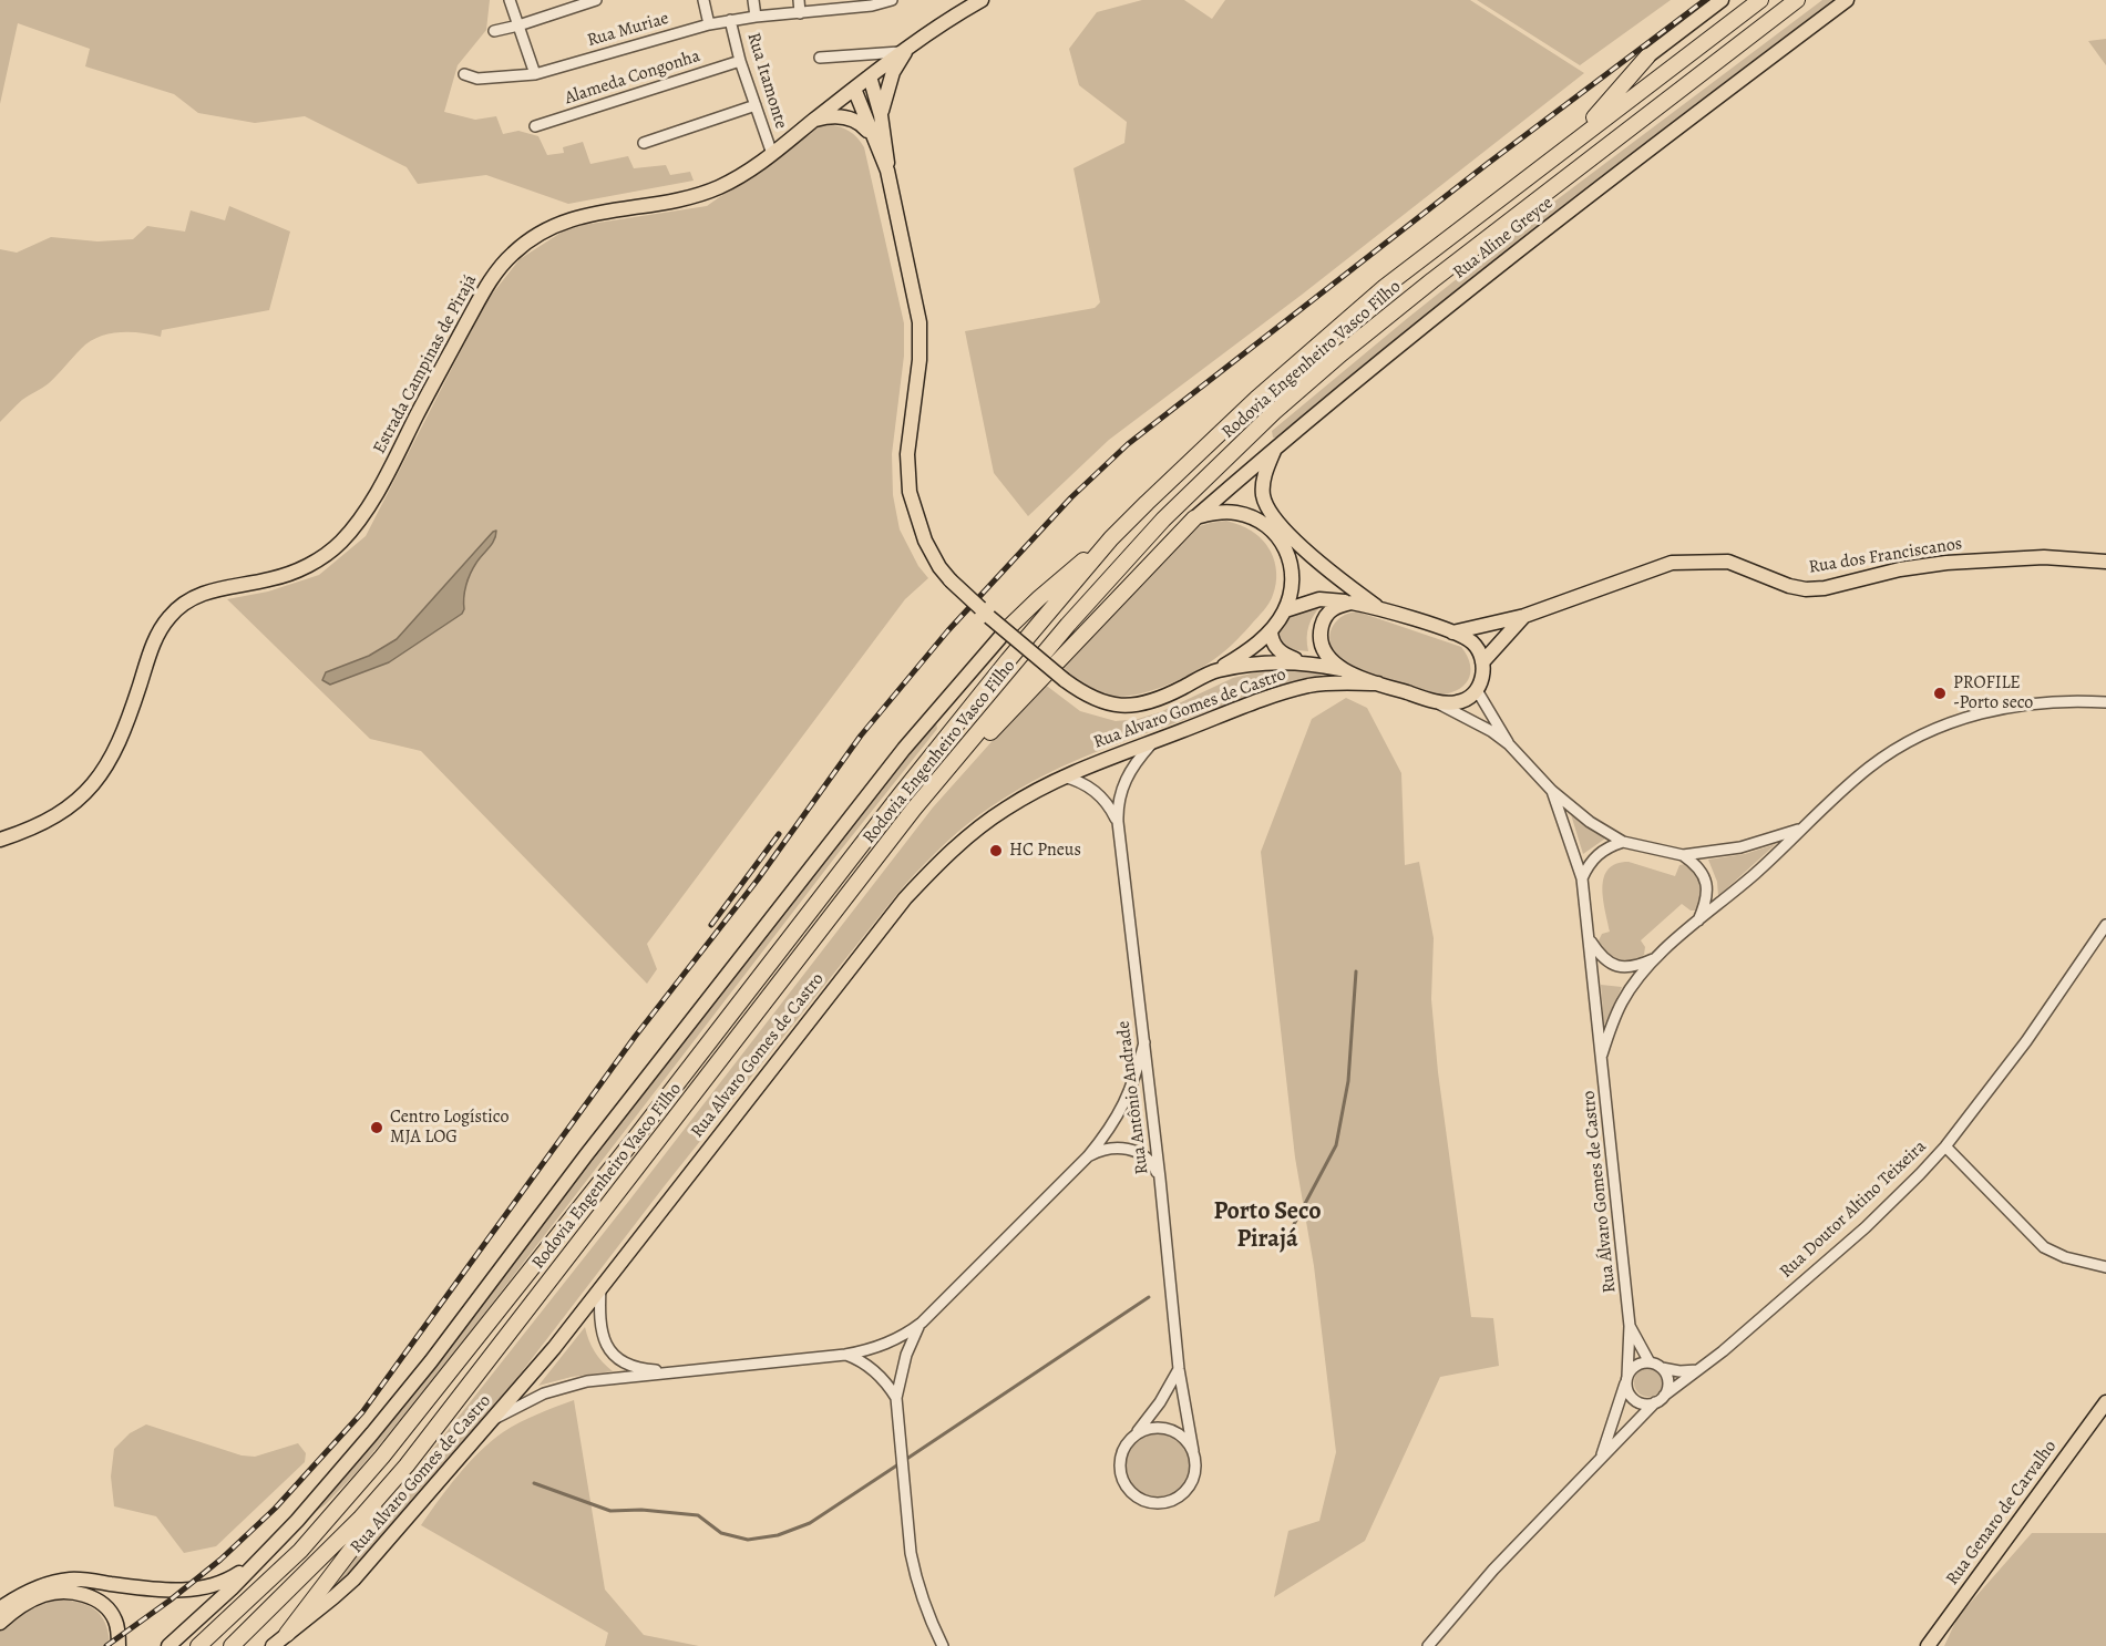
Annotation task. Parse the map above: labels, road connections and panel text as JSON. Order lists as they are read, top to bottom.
{
  "streets": {
    "highway": ["Rodovia Engenheiro Vasco Filho"],
    "main road": [
      "Rua Aline Greyce",
      "Estrada Campinas de Pirajá",
      "Rua dos Franciscanos",
      "Rua Alvaro Gomes de Castro",
      "Rua Genaro de Carvalho"
    ],
    "street": [
      "Rua Muriae",
      "Alameda Congonha",
      "Rua Itamonte",
      "Rua Antônio Andrade",
      "Rua Álvaro Gomes de Castro",
      "Rua Doutor Altino Teixeira"
    ]
  },
  "crossings": [
    ["Rua Muriae", "Rua Itamonte"],
    ["Alameda Congonha", "Rua Itamonte"],
    ["Rua Itamonte", "Estrada Campinas de Pirajá"],
    ["Rua Alvaro Gomes de Castro", "Rua Antônio Andrade"]
  ],
  "districts": ["Porto Seco Pirajá"],
  "places": ["PROFILE -Porto seco", "HC Pneus", "Centro Logístico MJA LOG"]
}
